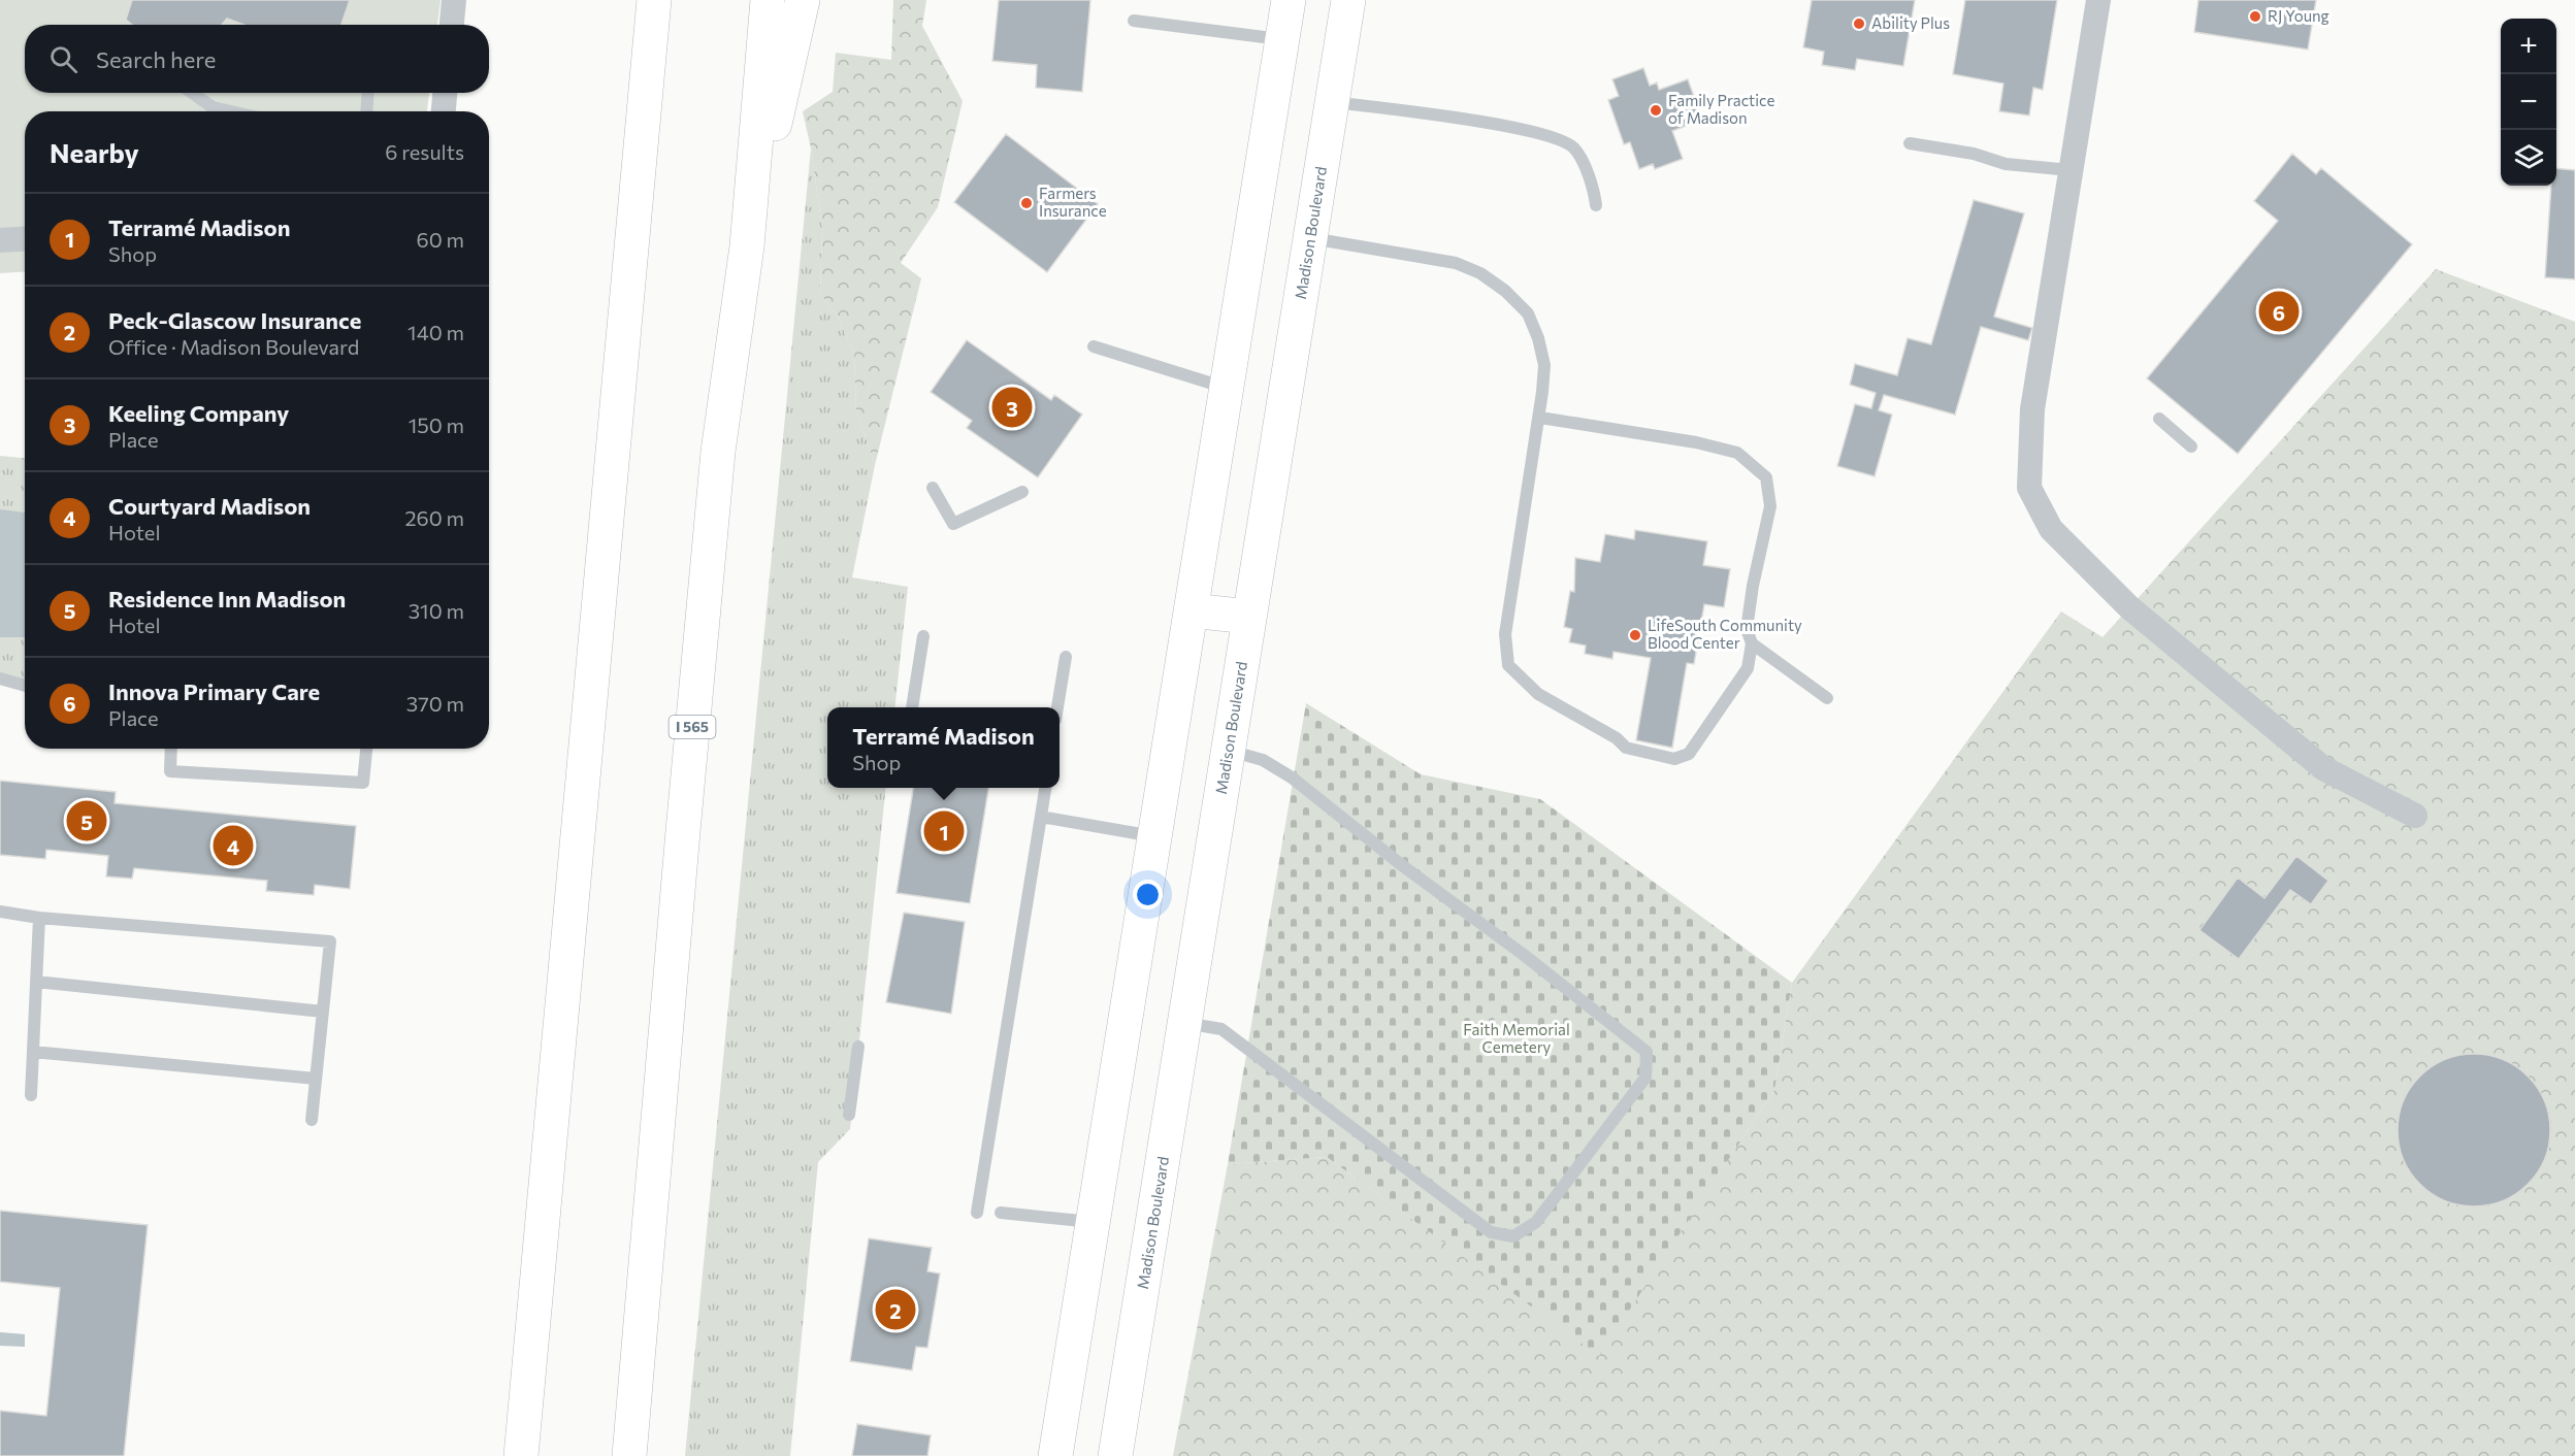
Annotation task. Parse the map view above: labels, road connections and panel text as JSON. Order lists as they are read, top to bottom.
{
  "streets": {
    "main road": ["Madison Boulevard", "I 565"]
  },
  "parks": ["Faith Memorial Cemetery"],
  "places": [
    "RJ Young",
    "Ability Plus",
    "Family Practice of Madison",
    "Farmers Insurance",
    "LifeSouth Community Blood Center"
  ],
  "page": {
    "map_buttons": ["+", "−"],
    "search": "Search here",
    "heading": ["Nearby", "6 results"],
    "list": [
      {
        "mark": "1",
        "name": "Terramé Madison",
        "note": "Shop",
        "value": "60 m"
      },
      {
        "mark": "2",
        "name": "Peck-Glascow Insurance",
        "note": "Office · Madison Boulevard",
        "value": "140 m"
      },
      {
        "mark": "3",
        "name": "Keeling Company",
        "note": "Place",
        "value": "150 m"
      },
      {
        "mark": "4",
        "name": "Courtyard Madison",
        "note": "Hotel",
        "value": "260 m"
      },
      {
        "mark": "5",
        "name": "Residence Inn Madison",
        "note": "Hotel",
        "value": "310 m"
      },
      {
        "mark": "6",
        "name": "Innova Primary Care",
        "note": "Place",
        "value": "370 m"
      }
    ],
    "pins": [
      "6",
      "3",
      "5",
      "1",
      "4",
      "2"
    ],
    "popup": ["Terramé Madison", "Shop"]
  }
}
